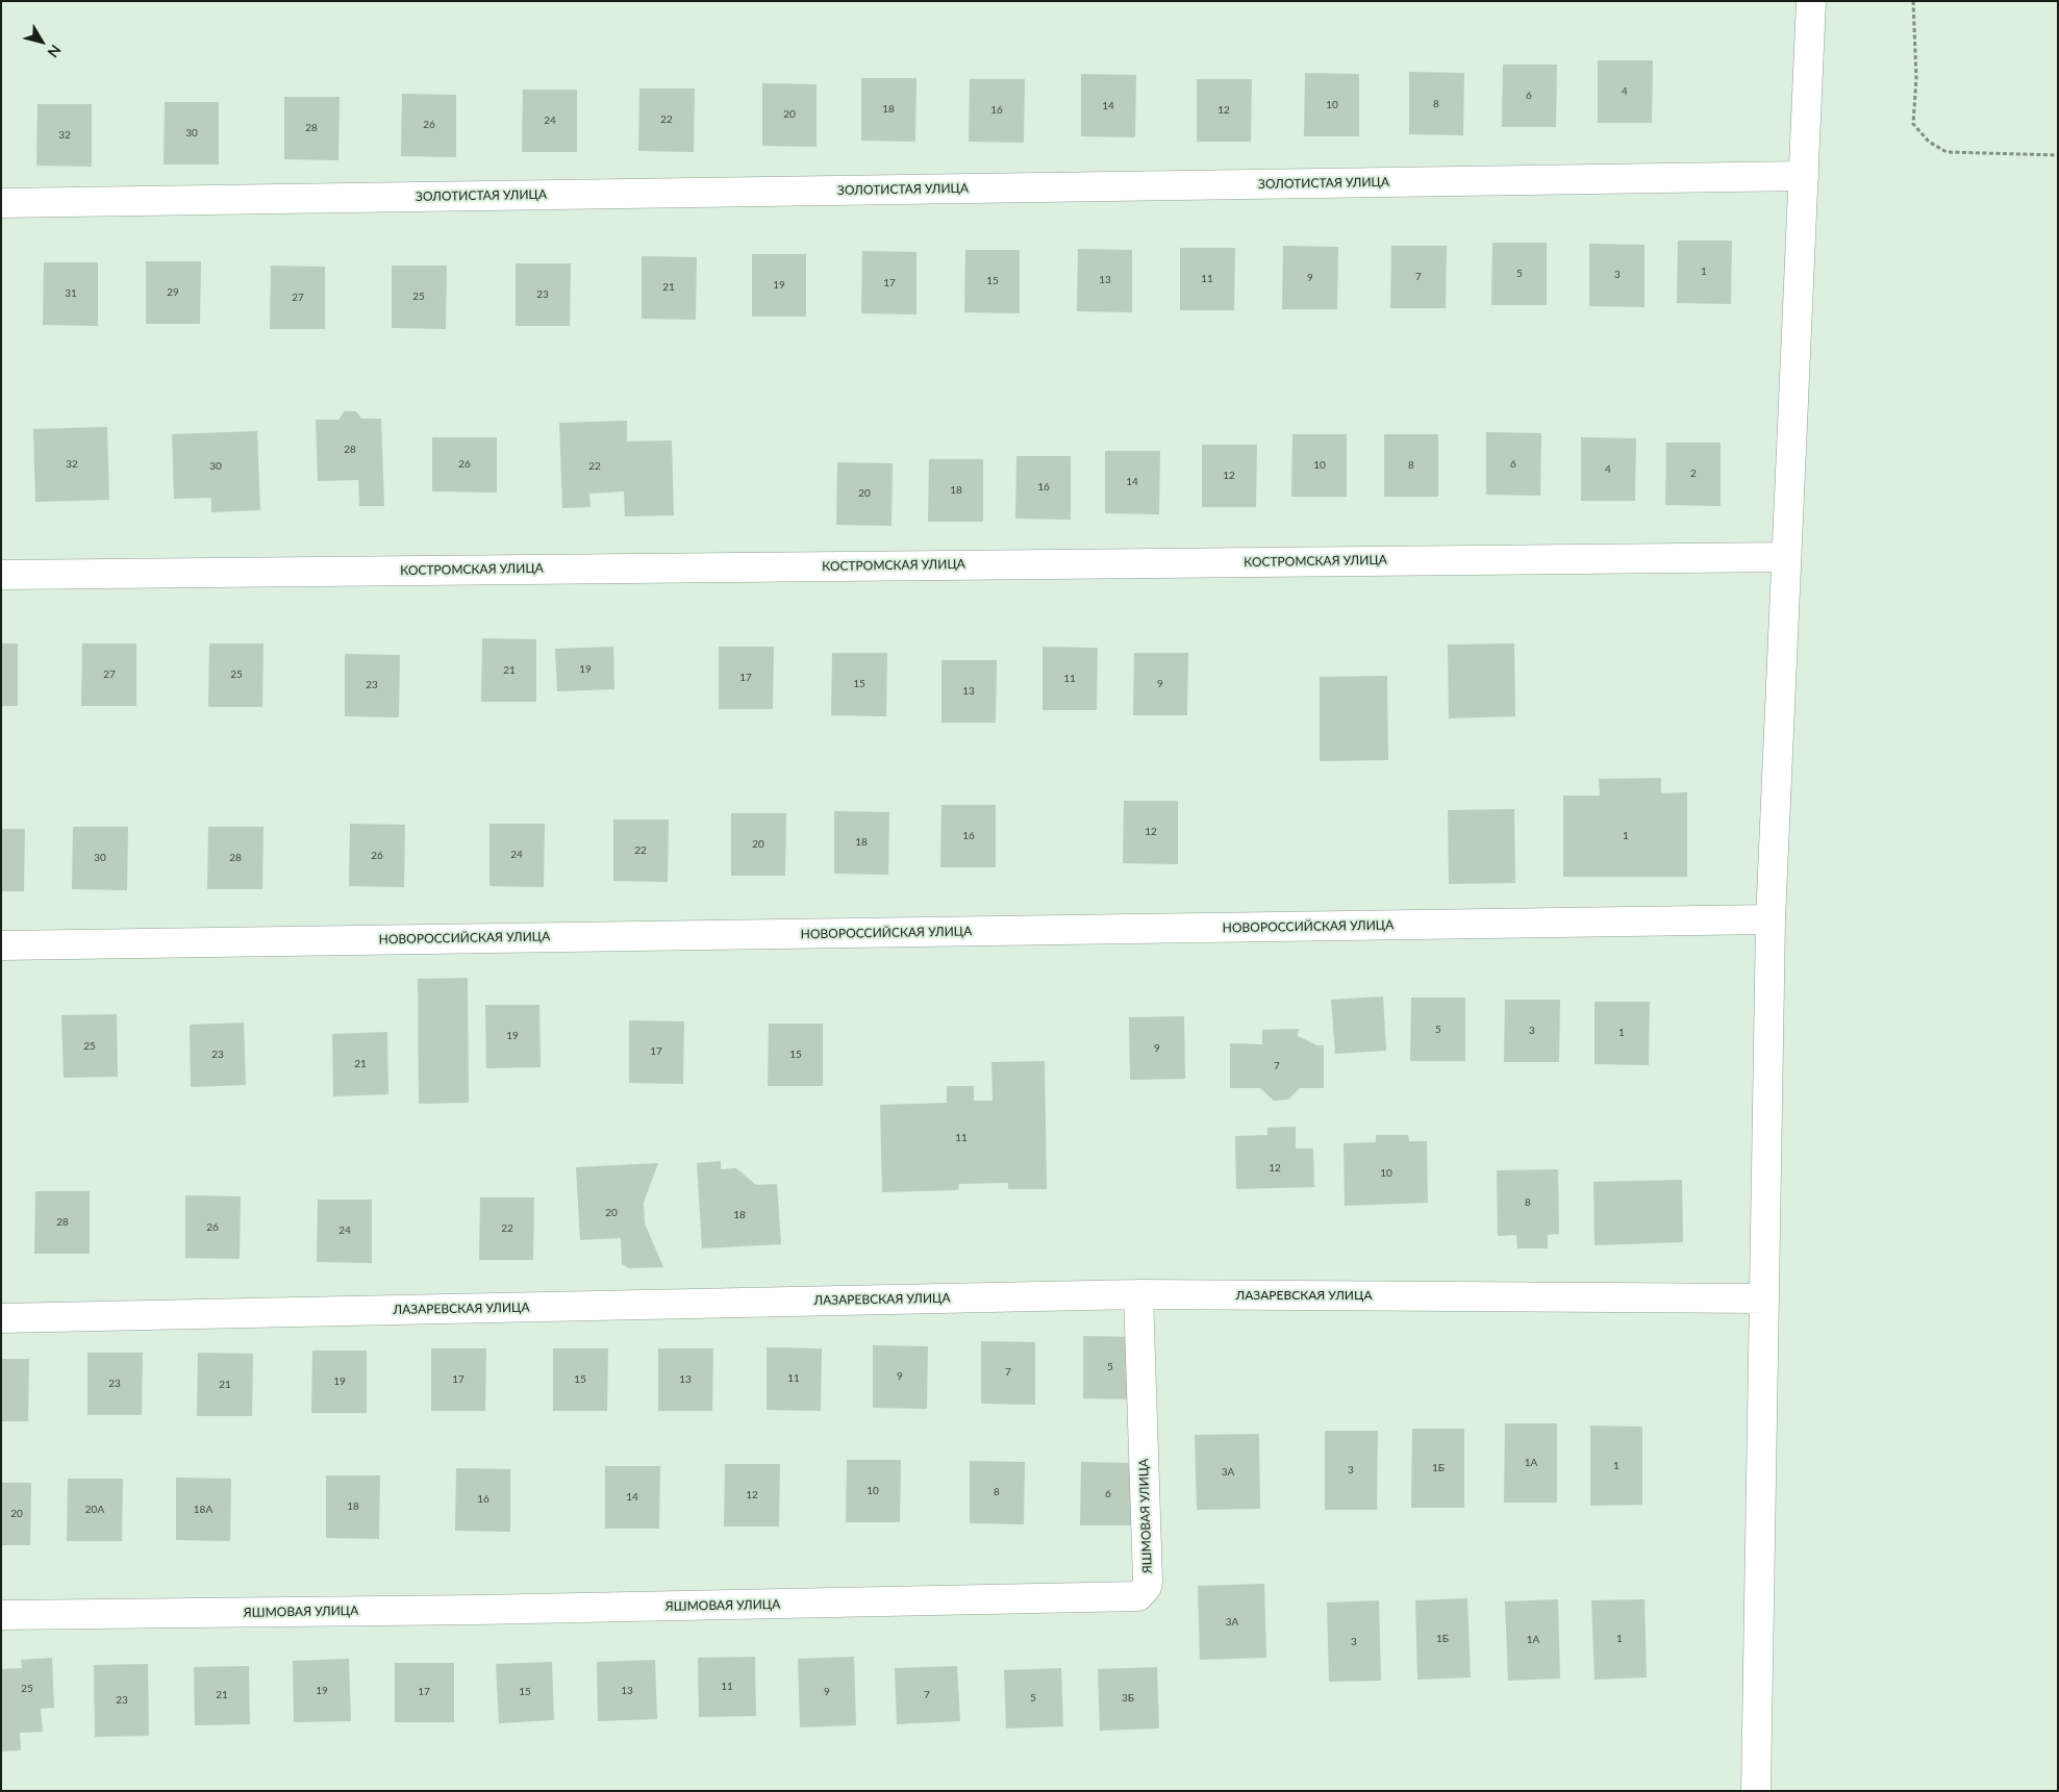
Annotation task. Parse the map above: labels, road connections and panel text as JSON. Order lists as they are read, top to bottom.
{
  "streets": {
    "street": [
      "ЗОЛОТИСТАЯ УЛИЦА",
      "КОСТРОМСКАЯ УЛИЦА",
      "НОВОРОССИЙСКАЯ УЛИЦА",
      "ЛАЗАРЕВСКАЯ УЛИЦА",
      "ЯШМОВАЯ УЛИЦА"
    ]
  },
  "crossings": [
    ["ЛАЗАРЕВСКАЯ УЛИЦА", "ЯШМОВАЯ УЛИЦА"]
  ],
  "house_numbers": [
    "4",
    "6",
    "8",
    "10",
    "14",
    "18",
    "16",
    "12",
    "20",
    "22",
    "24",
    "26",
    "28",
    "30",
    "32",
    "1",
    "5",
    "3",
    "7",
    "9",
    "11",
    "13",
    "15",
    "17",
    "19",
    "21",
    "29",
    "31",
    "23",
    "25",
    "27",
    "28",
    "32",
    "26",
    "6",
    "10",
    "8",
    "30",
    "22",
    "4",
    "2",
    "12",
    "14",
    "16",
    "18",
    "20",
    "19",
    "21",
    "27",
    "25",
    "17",
    "11",
    "15",
    "9",
    "23",
    "13",
    "12",
    "16",
    "1",
    "18",
    "20",
    "22",
    "24",
    "26",
    "30",
    "28",
    "5",
    "3",
    "1",
    "19",
    "25",
    "9",
    "17",
    "23",
    "15",
    "21",
    "7",
    "11",
    "12",
    "10",
    "8",
    "20",
    "18",
    "28",
    "26",
    "22",
    "24",
    "5",
    "7",
    "9",
    "11",
    "17",
    "15",
    "13",
    "19",
    "23",
    "21",
    "1А",
    "1",
    "1Б",
    "3",
    "3А",
    "10",
    "8",
    "6",
    "12",
    "14",
    "16",
    "18",
    "20А",
    "18А",
    "20",
    "3А",
    "1Б",
    "1",
    "1А",
    "3",
    "11",
    "25",
    "19",
    "13",
    "17",
    "15",
    "9",
    "21",
    "7",
    "5",
    "3Б",
    "23"
  ],
  "north": "bottom right"
}
